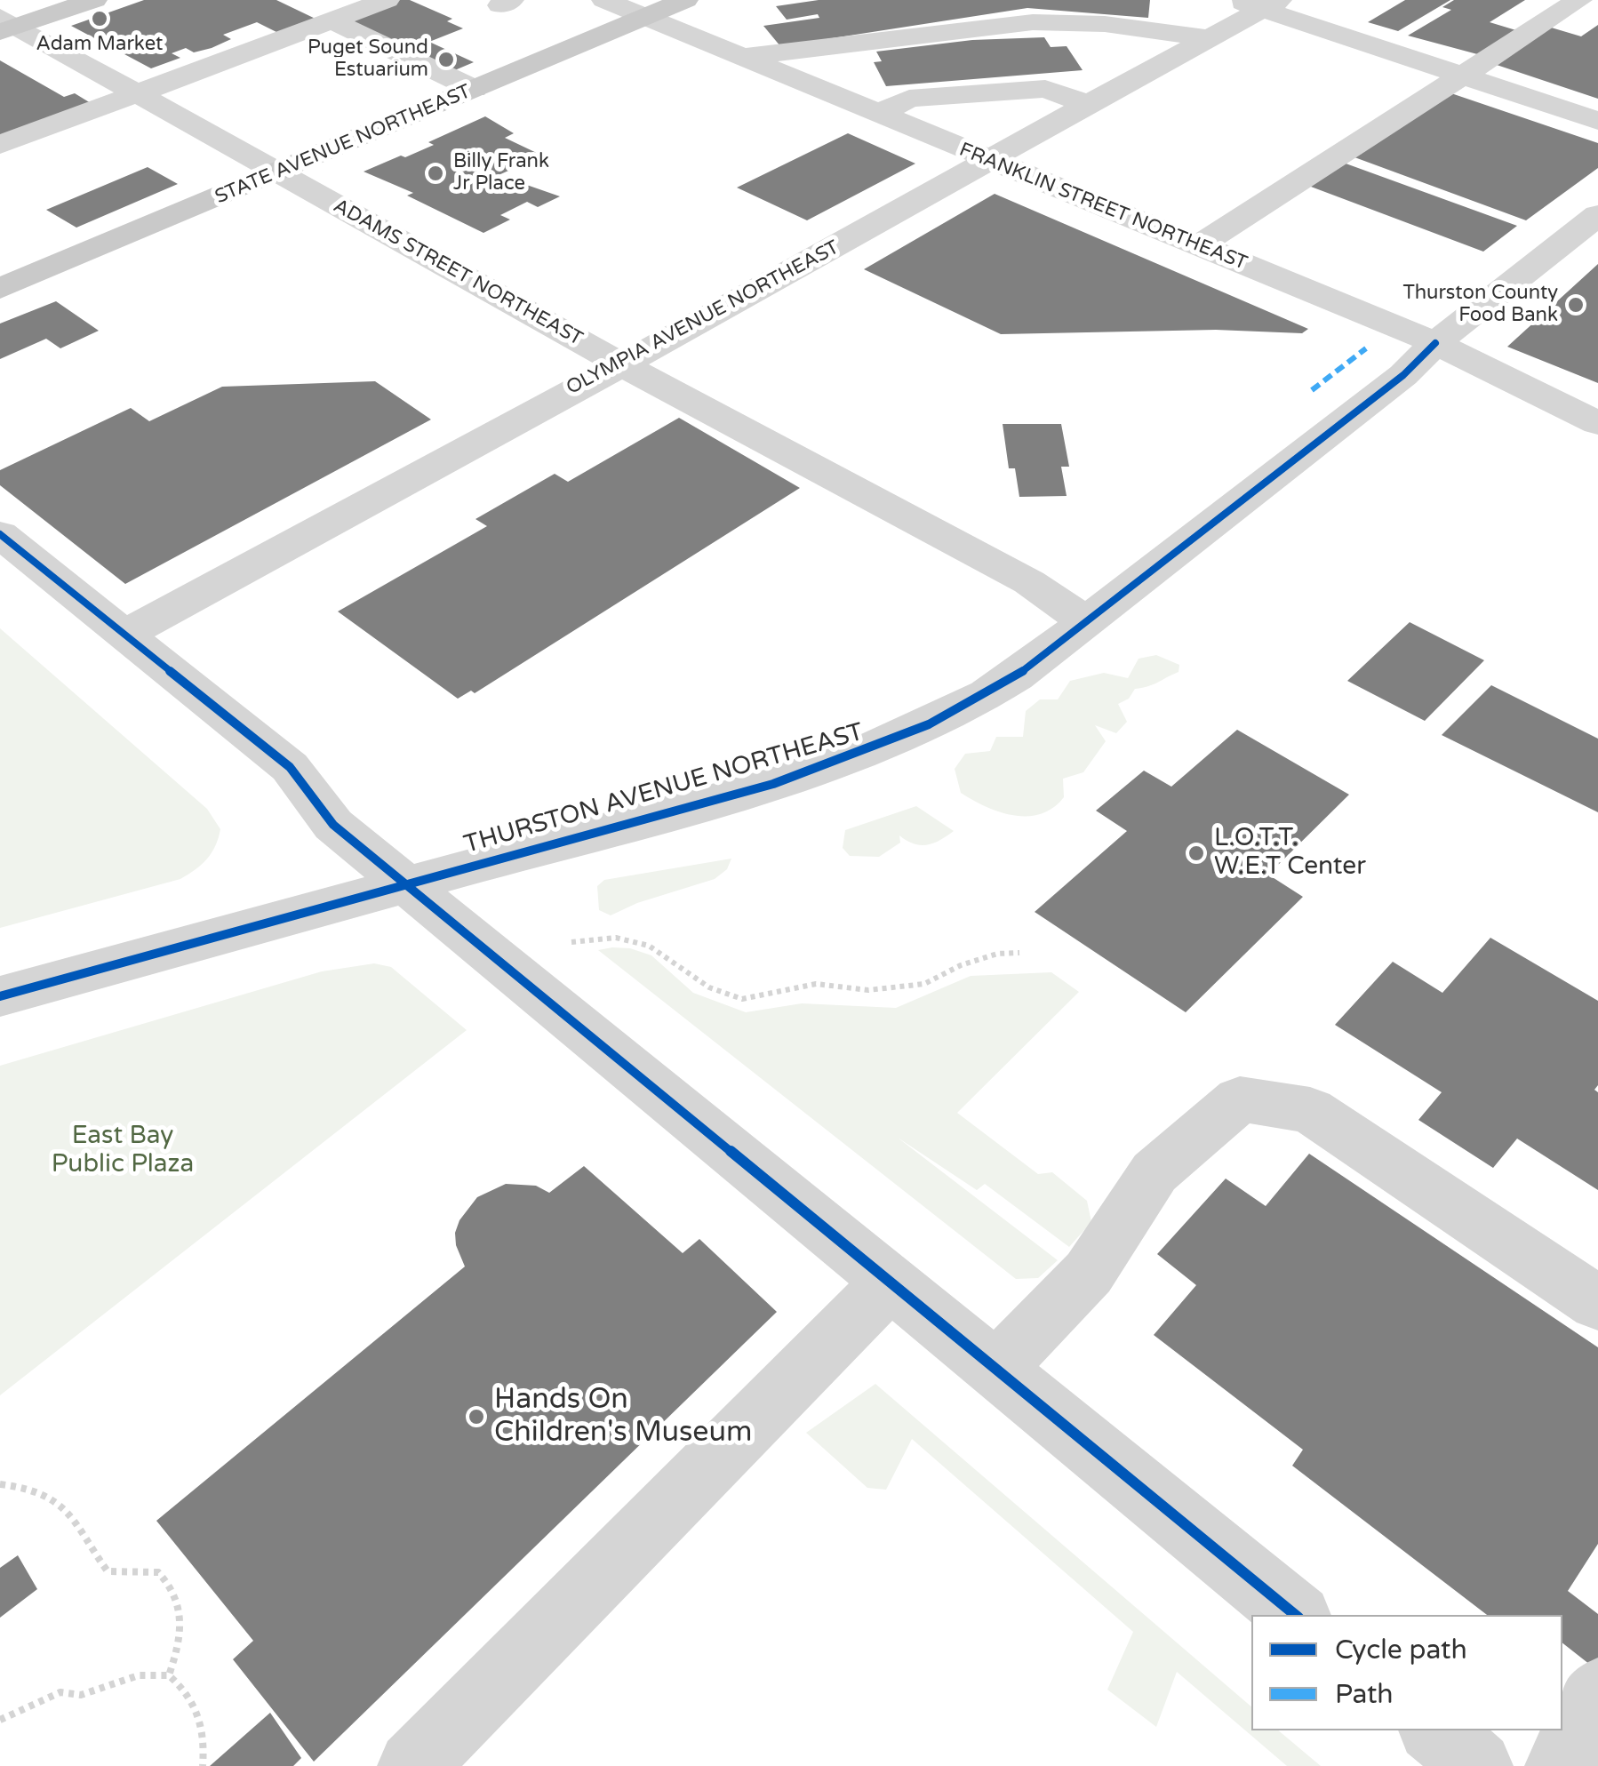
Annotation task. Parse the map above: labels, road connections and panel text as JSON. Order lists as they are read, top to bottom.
{
  "streets": {
    "main road": ["STATE AVENUE NORTHEAST"],
    "street": [
      "FRANKLIN STREET NORTHEAST",
      "ADAMS STREET NORTHEAST",
      "OLYMPIA AVENUE NORTHEAST",
      "THURSTON AVENUE NORTHEAST"
    ]
  },
  "crossings": [
    ["STATE AVENUE NORTHEAST", "FRANKLIN STREET NORTHEAST"],
    ["STATE AVENUE NORTHEAST", "ADAMS STREET NORTHEAST"],
    ["FRANKLIN STREET NORTHEAST", "OLYMPIA AVENUE NORTHEAST"],
    ["FRANKLIN STREET NORTHEAST", "THURSTON AVENUE NORTHEAST"],
    ["ADAMS STREET NORTHEAST", "OLYMPIA AVENUE NORTHEAST"],
    ["ADAMS STREET NORTHEAST", "THURSTON AVENUE NORTHEAST"]
  ],
  "parks": ["East Bay Public Plaza"],
  "places": [
    "Adam Market",
    "Puget Sound Estuarium",
    "Billy Frank Jr Place",
    "Thurston County Food Bank",
    "L.O.T.T. W.E.T Center",
    "Hands On Children's Museum"
  ],
  "legend": ["Cycle path", "Path"]
}
